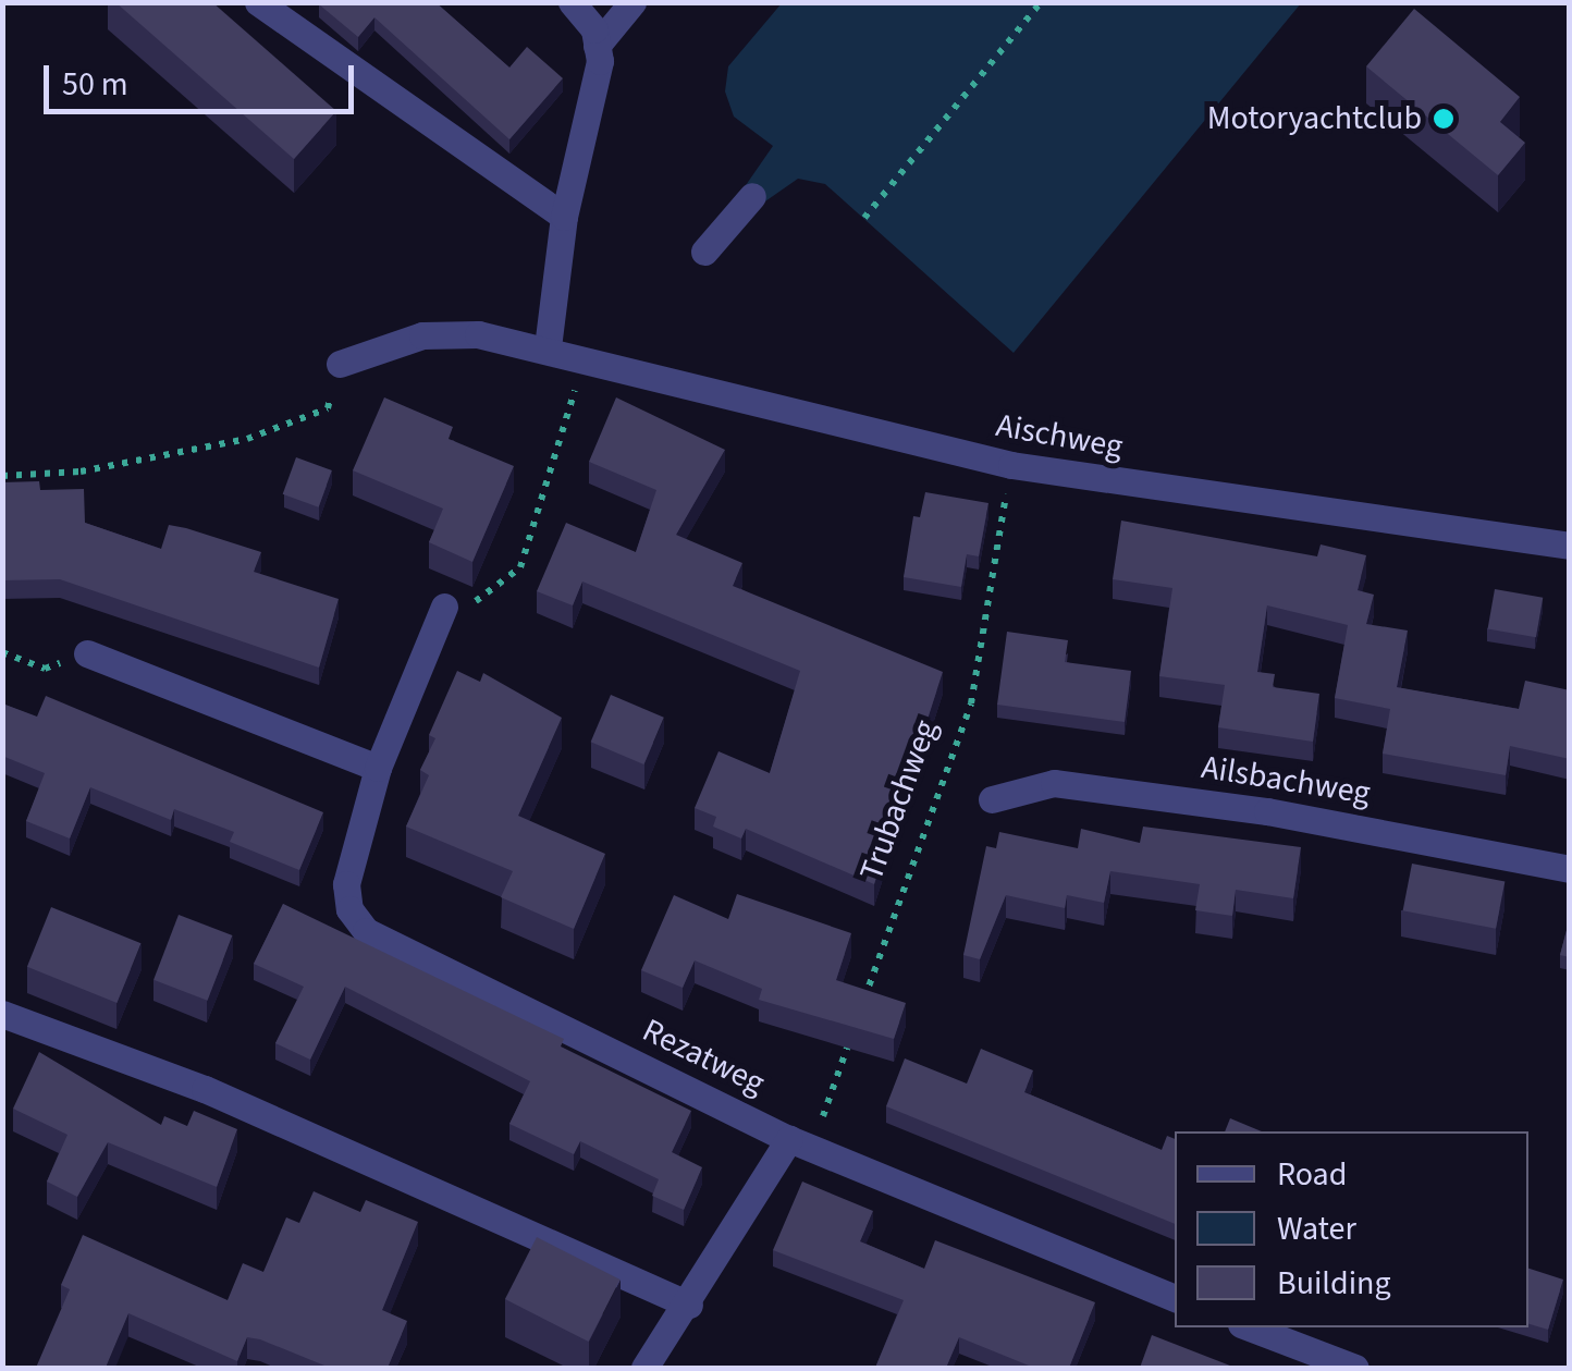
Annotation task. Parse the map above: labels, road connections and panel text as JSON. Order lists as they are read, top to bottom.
{
  "streets": {
    "street": ["Aischweg", "Ailsbachweg", "Rezatweg"],
    "path": ["Trubachweg"]
  },
  "crossings": [
    ["Aischweg", "Trubachweg"]
  ],
  "places": ["Motoryachtclub"],
  "legend": ["Road", "Water", "Building"],
  "scale_bar": "50 m"
}
